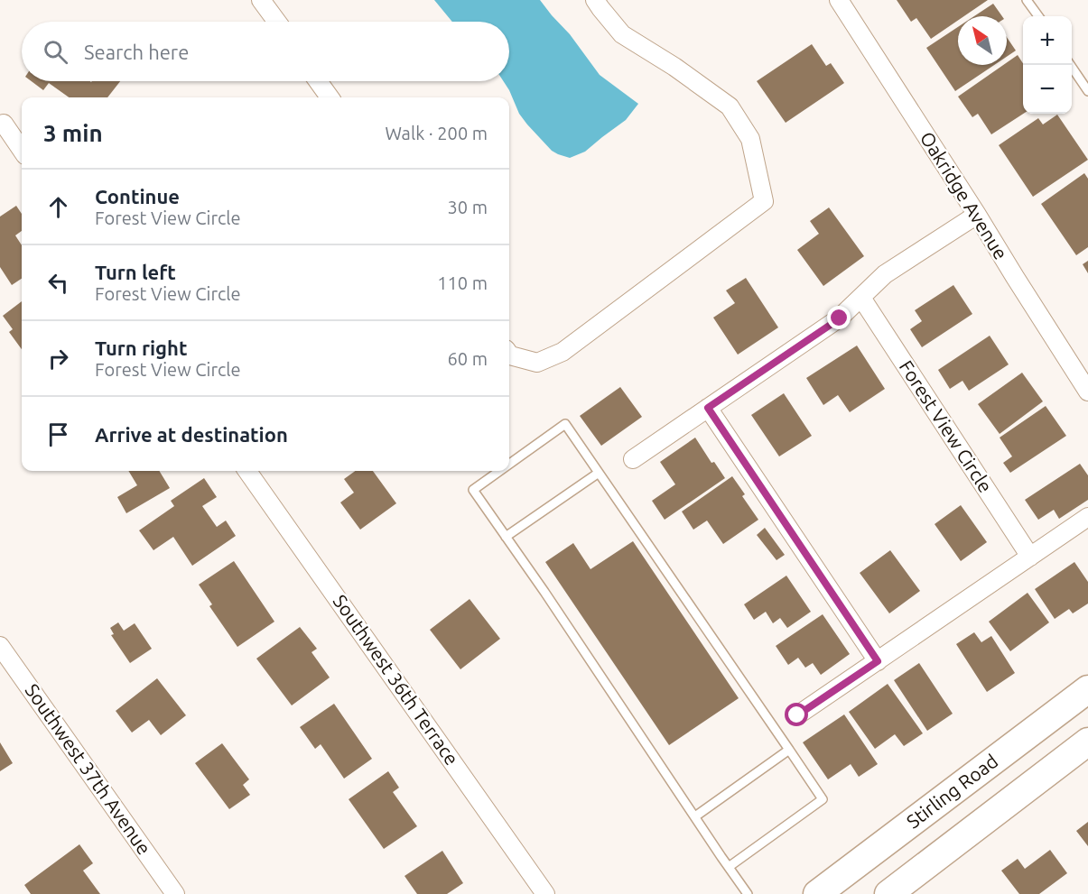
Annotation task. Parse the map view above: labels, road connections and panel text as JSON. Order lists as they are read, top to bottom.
{
  "streets": {
    "main road": ["Stirling Road"],
    "street": [
      "Oakridge Avenue",
      "Forest View Circle",
      "Southwest 36th Terrace",
      "Southwest 37th Avenue"
    ]
  },
  "north": "top left",
  "page": {
    "map_buttons": ["+", "−"],
    "search": "Search here",
    "heading": ["3 min", "Walk · 200 m"],
    "list": [
      ["Continue", "Forest View Circle", "30 m"],
      ["Turn left", "Forest View Circle", "110 m"],
      ["Turn right", "Forest View Circle", "60 m"],
      "Arrive at destination"
    ]
  }
}
